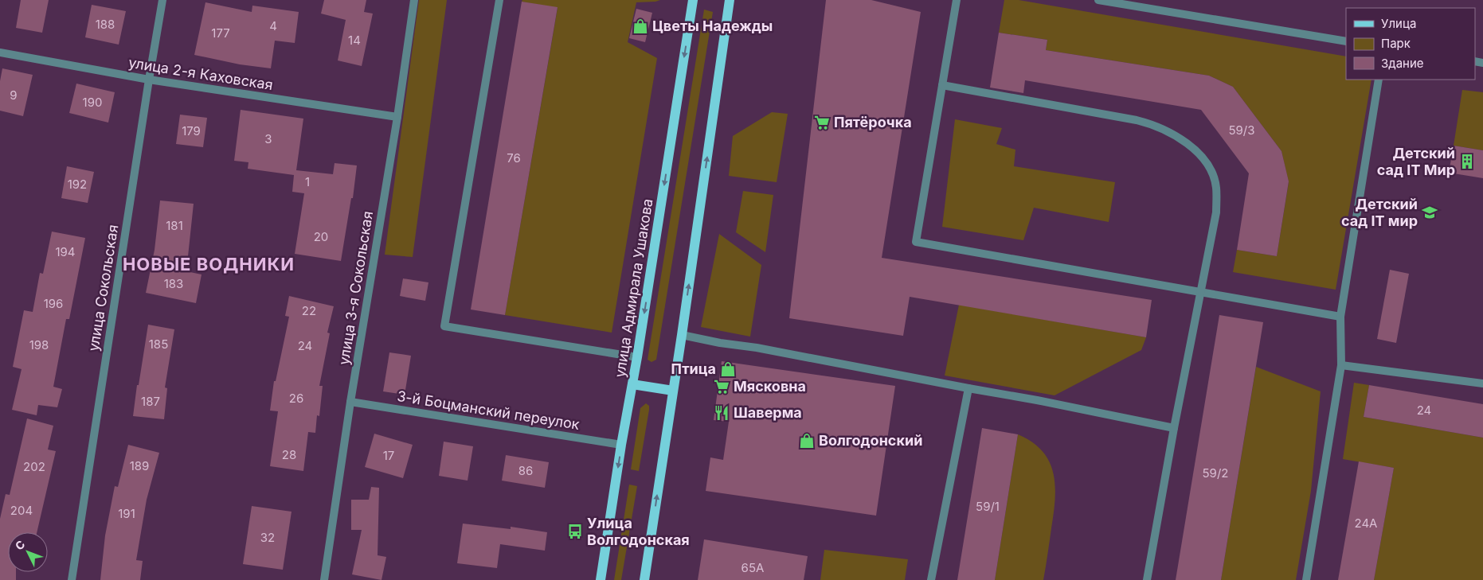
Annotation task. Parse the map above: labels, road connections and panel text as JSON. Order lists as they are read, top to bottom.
{
  "streets": {
    "main road": ["улица Адмирала Ушакова"],
    "street": [
      "улица 2-я Каховская",
      "улица Сокольская",
      "улица 3-я Сокольская",
      "3-й Боцманский переулок"
    ]
  },
  "crossings": [
    ["улица 2-я Каховская", "улица Сокольская"],
    ["улица 2-я Каховская", "улица 3-я Сокольская"],
    ["улица 3-я Сокольская", "3-й Боцманский переулок"],
    ["улица Адмирала Ушакова", "3-й Боцманский переулок"]
  ],
  "districts": ["НОВЫЕ ВОДНИКИ"],
  "places": {
    "shop": ["Цветы Надежды", "Птица", "Волгодонский"],
    "supermarket": ["Пятёрочка", "Мясковна"],
    "building": ["Детский сад IT Мир"],
    "school or university": ["Детский сад IT мир"],
    "restaurant": ["Шаверма"],
    "bus stop": ["Улица Волгодонская"]
  },
  "house_numbers": [
    "188",
    "4",
    "177",
    "14",
    "9",
    "190",
    "59/3",
    "179",
    "3",
    "76",
    "1",
    "192",
    "181",
    "20",
    "194",
    "183",
    "196",
    "22",
    "185",
    "198",
    "24",
    "26",
    "187",
    "24",
    "28",
    "17",
    "189",
    "202",
    "86",
    "59/2",
    "59/1",
    "204",
    "191",
    "24А",
    "32",
    "65А"
  ],
  "legend": ["Улица", "Парк", "Здание"],
  "north": "top left"
}
